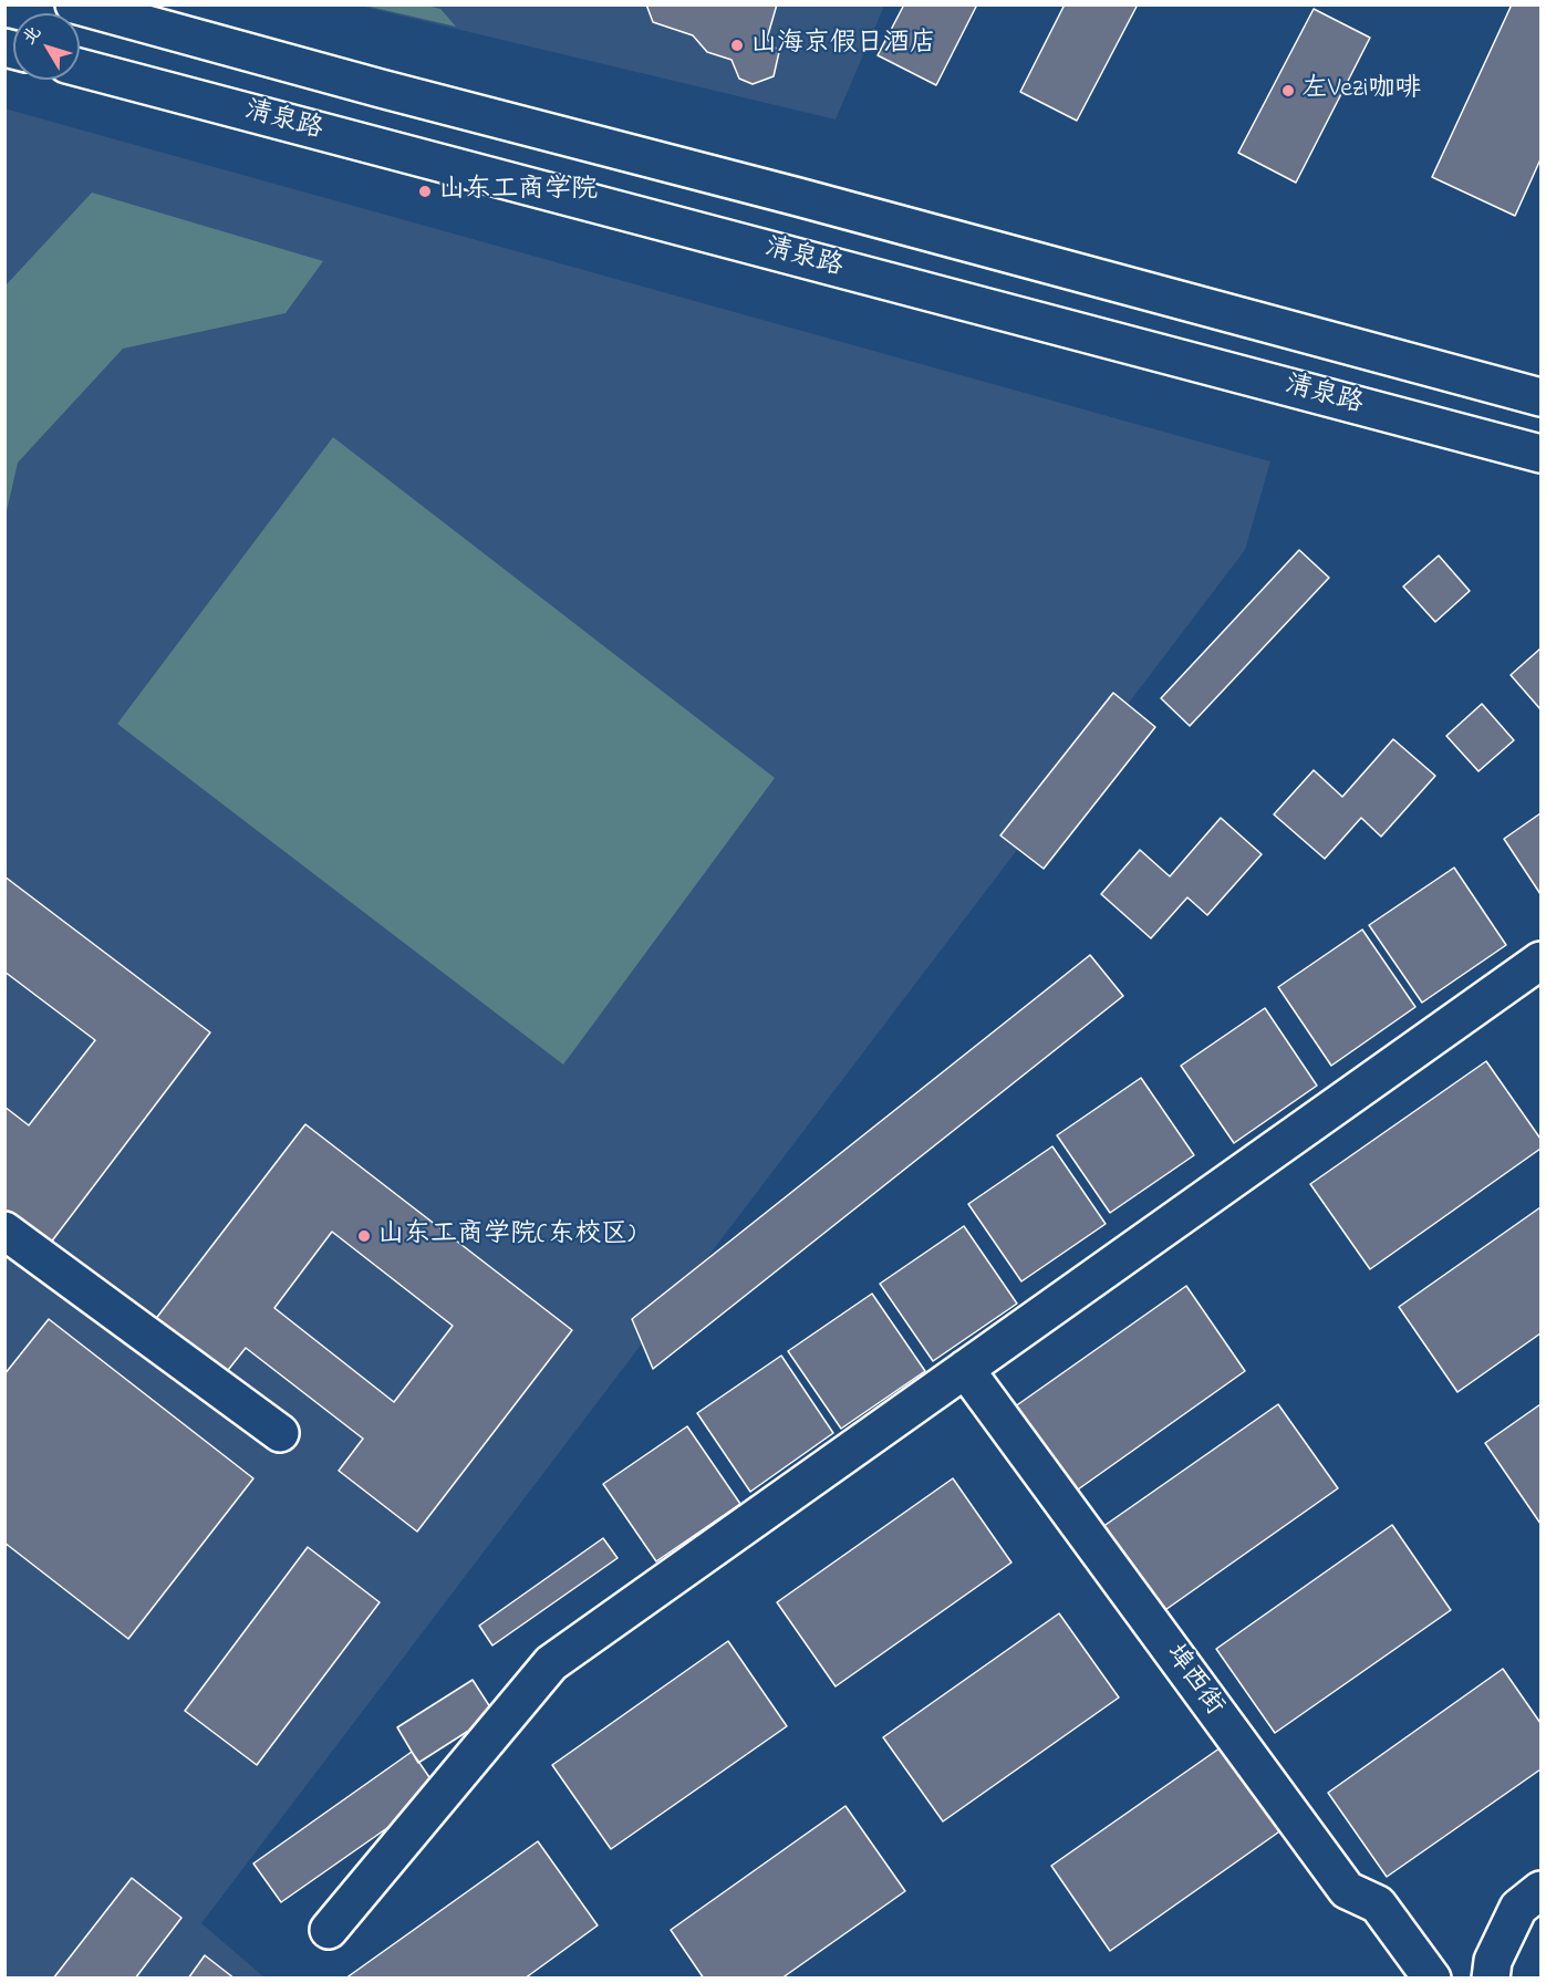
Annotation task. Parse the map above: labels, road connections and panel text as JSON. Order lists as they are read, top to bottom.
{
  "streets": {
    "main road": ["清泉路", "埠西街"]
  },
  "places": [
    "山海京假日酒店",
    "左Vezi咖啡",
    "山东工商学院",
    "山东工商学院(东校区)"
  ],
  "north": "top left"
}
